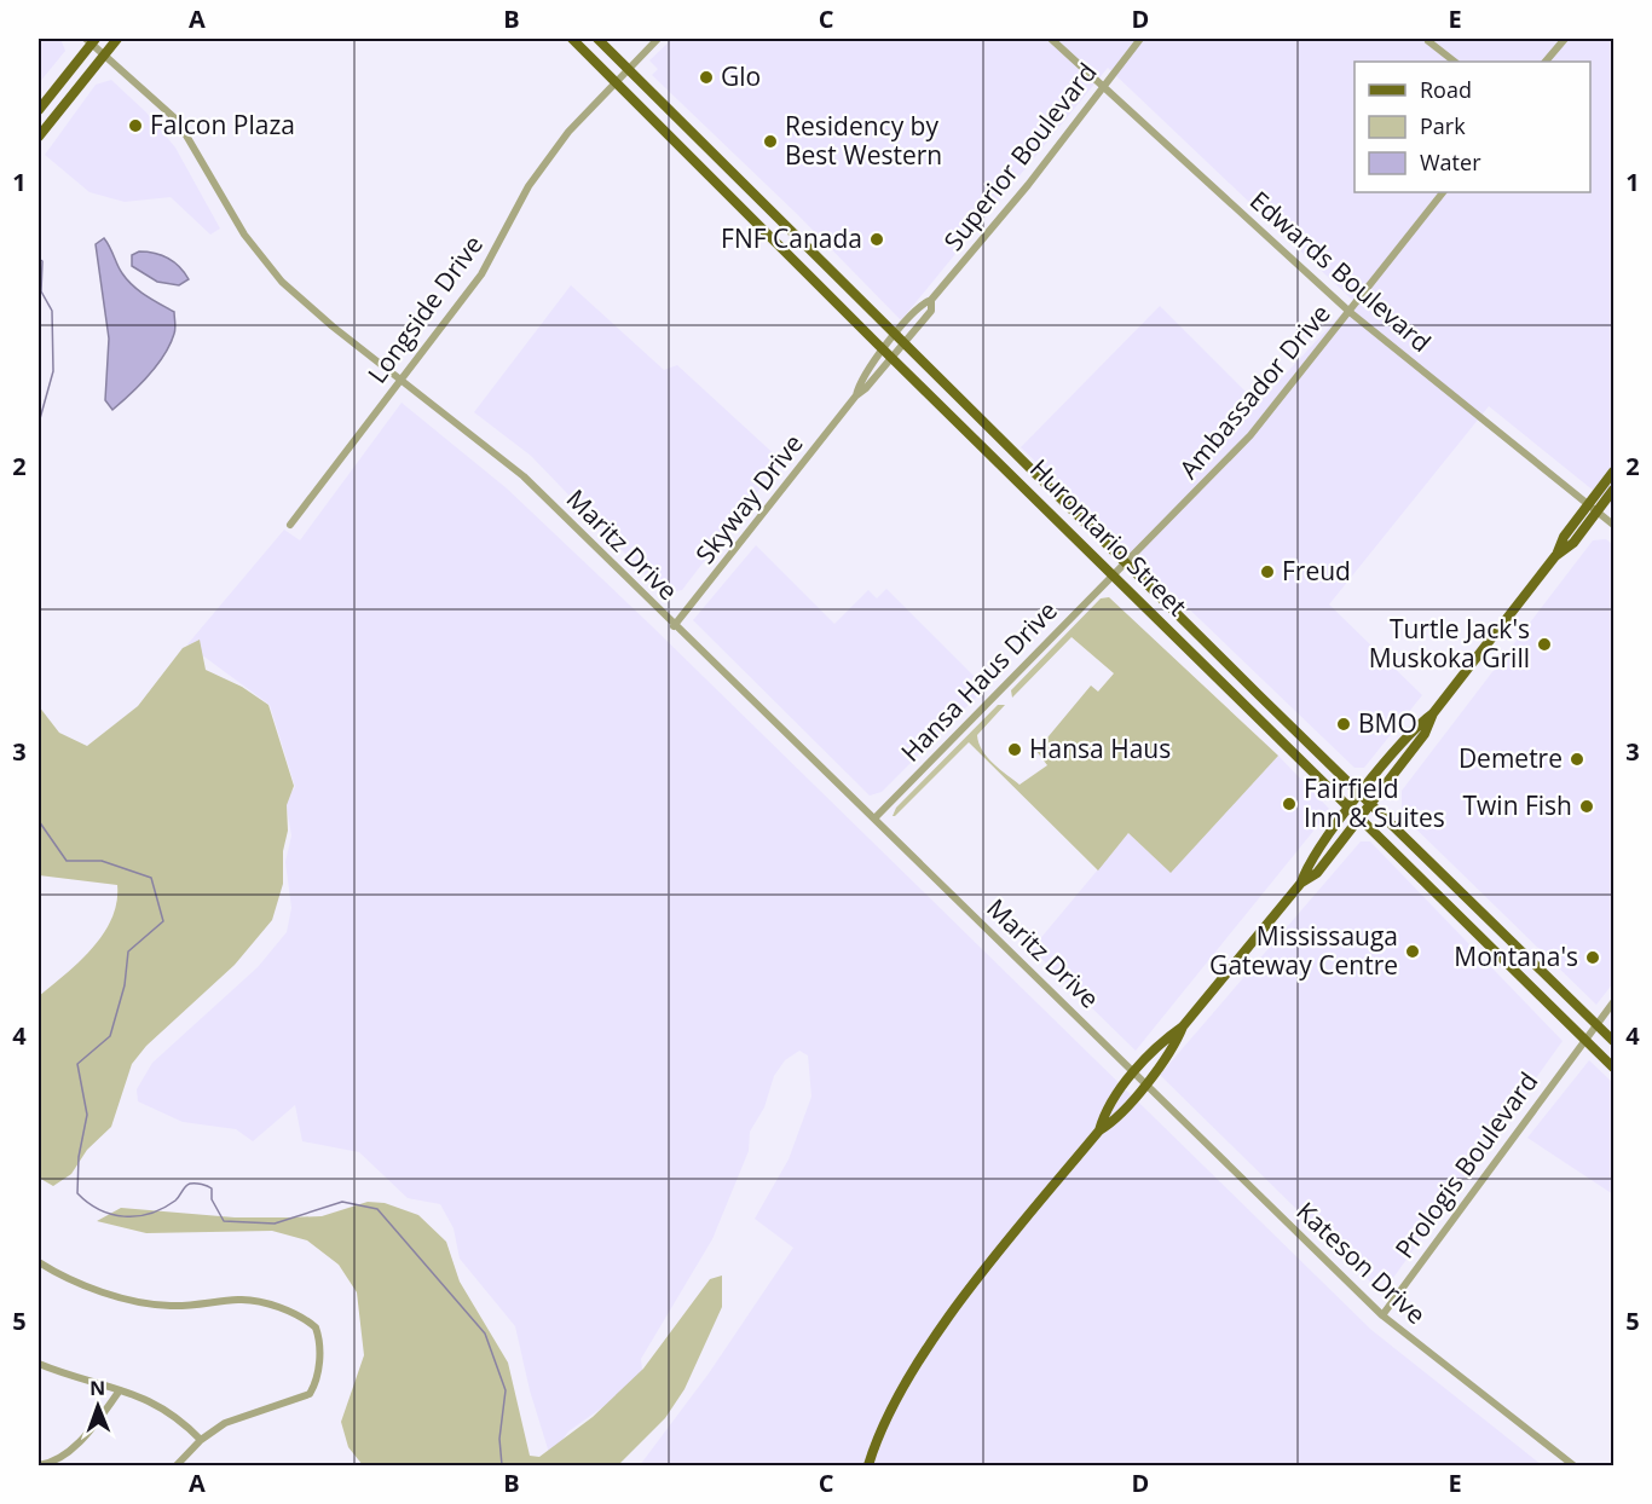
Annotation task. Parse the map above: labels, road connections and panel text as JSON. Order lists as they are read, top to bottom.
{
  "streets": {
    "main road": ["Hurontario Street"],
    "street": [
      "Superior Boulevard",
      "Edwards Boulevard",
      "Longside Drive",
      "Ambassador Drive",
      "Skyway Drive",
      "Maritz Drive",
      "Hansa Haus Drive",
      "Prologis Boulevard",
      "Kateson Drive"
    ]
  },
  "crossings": [
    ["Superior Boulevard", "Edwards Boulevard"],
    ["Superior Boulevard", "Skyway Drive"],
    ["Superior Boulevard", "Hurontario Street"],
    ["Edwards Boulevard", "Ambassador Drive"],
    ["Longside Drive", "Hurontario Street"],
    ["Longside Drive", "Maritz Drive"],
    ["Ambassador Drive", "Hurontario Street"],
    ["Ambassador Drive", "Hansa Haus Drive"],
    ["Skyway Drive", "Hurontario Street"],
    ["Skyway Drive", "Maritz Drive"],
    ["Hurontario Street", "Hansa Haus Drive"],
    ["Hurontario Street", "Prologis Boulevard"],
    ["Maritz Drive", "Hansa Haus Drive"],
    ["Maritz Drive", "Kateson Drive"],
    ["Prologis Boulevard", "Kateson Drive"]
  ],
  "places": [
    "Glo",
    "Falcon Plaza",
    "Residency by Best Western",
    "FNF Canada",
    "Freud",
    "Turtle Jack's Muskoka Grill",
    "BMO",
    "Hansa Haus",
    "Demetre",
    "Fairfield Inn & Suites",
    "Twin Fish",
    "Mississauga Gateway Centre",
    "Montana's"
  ],
  "legend": ["Road", "Park", "Water"],
  "north": "top",
  "grid": {
    "columns": [
      "A",
      "B",
      "C",
      "D",
      "E"
    ],
    "rows": [
      "1",
      "2",
      "3",
      "4",
      "5"
    ]
  }
}
